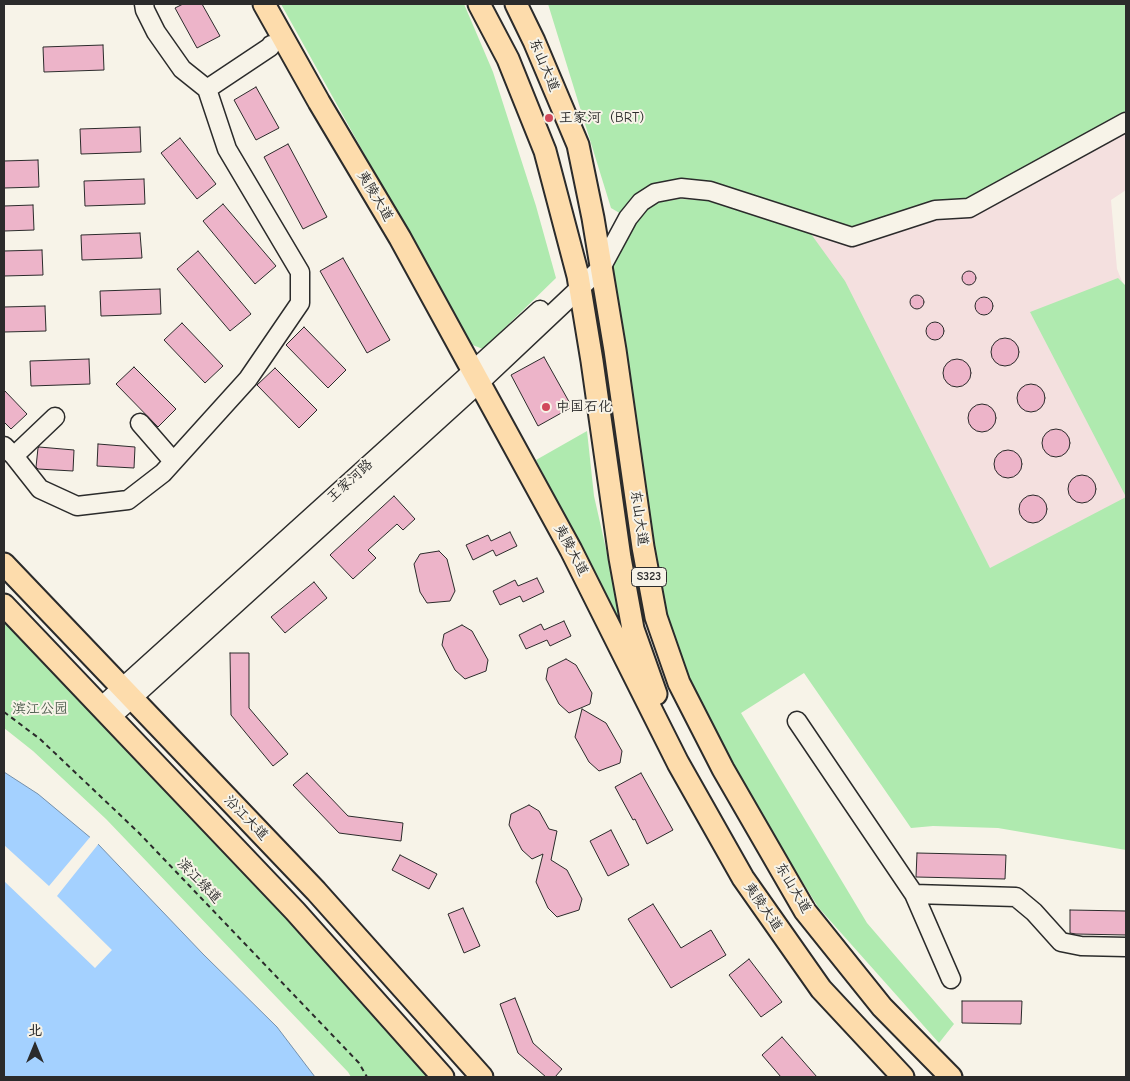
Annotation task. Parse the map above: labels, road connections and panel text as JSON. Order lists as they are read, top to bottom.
{
  "streets": {
    "main road": [
      "东山大道",
      "夷陵大道",
      "S323",
      "沿江大道"
    ],
    "street": ["王家河路"],
    "path": ["滨江绿道"]
  },
  "crossings": [
    ["东山大道", "王家河路"],
    ["夷陵大道", "王家河路"],
    ["王家河路", "沿江大道"]
  ],
  "parks": ["滨江公园"],
  "places": ["王家河（BRT）", "中国石化"],
  "north": "top"
}
